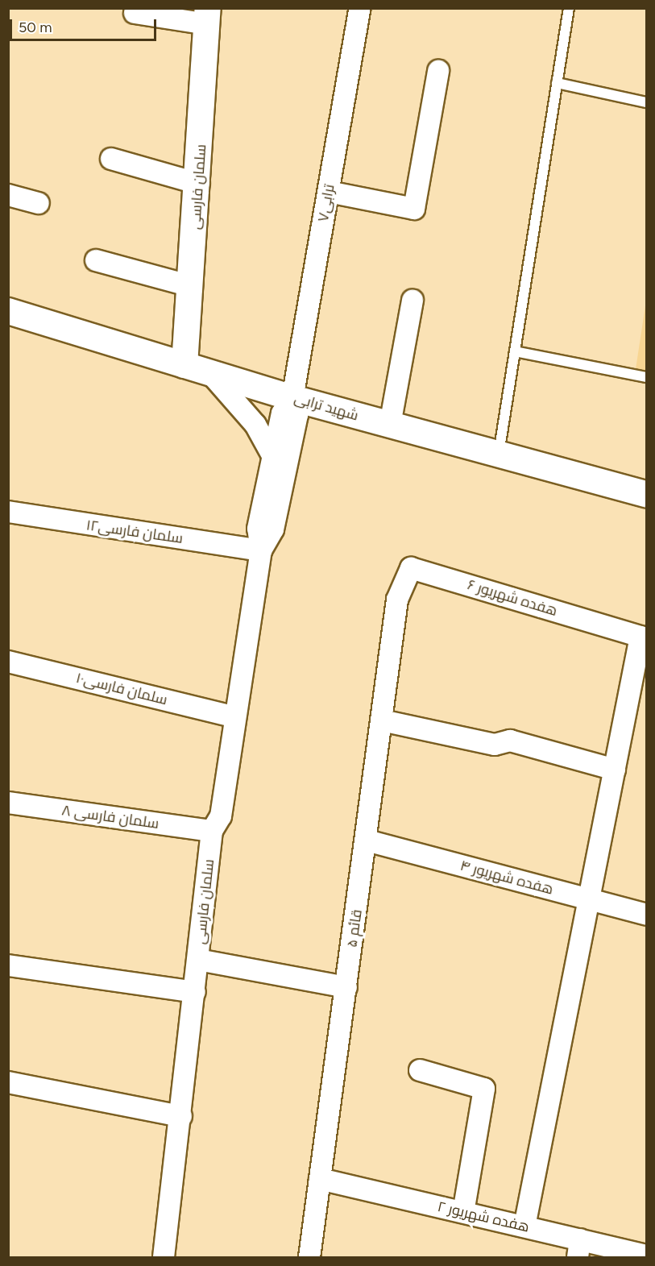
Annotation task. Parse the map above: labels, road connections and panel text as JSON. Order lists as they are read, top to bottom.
{
  "streets": {
    "street": [
      "سلمان فارسی",
      "ترابی۷",
      "شهید ترابی",
      "سلمان فارسی۱۲",
      "هفده شهریور ۶",
      "سلمان فارسی۱۰",
      "سلمان فارسی ۸",
      "هفده شهریور ۴",
      "قائم ۵",
      "هفده شهریور ۲"
    ]
  },
  "crossings": [
    ["سلمان فارسی", "ترابی۷"],
    ["سلمان فارسی", "شهید ترابی"],
    ["سلمان فارسی", "سلمان فارسی۱۲"],
    ["سلمان فارسی", "سلمان فارسی۱۰"],
    ["سلمان فارسی", "سلمان فارسی ۸"],
    ["ترابی۷", "شهید ترابی"],
    ["هفده شهریور ۶", "قائم ۵"],
    ["هفده شهریور ۴", "قائم ۵"],
    ["قائم ۵", "هفده شهریور ۲"]
  ],
  "scale_bar": "50 m"
}
